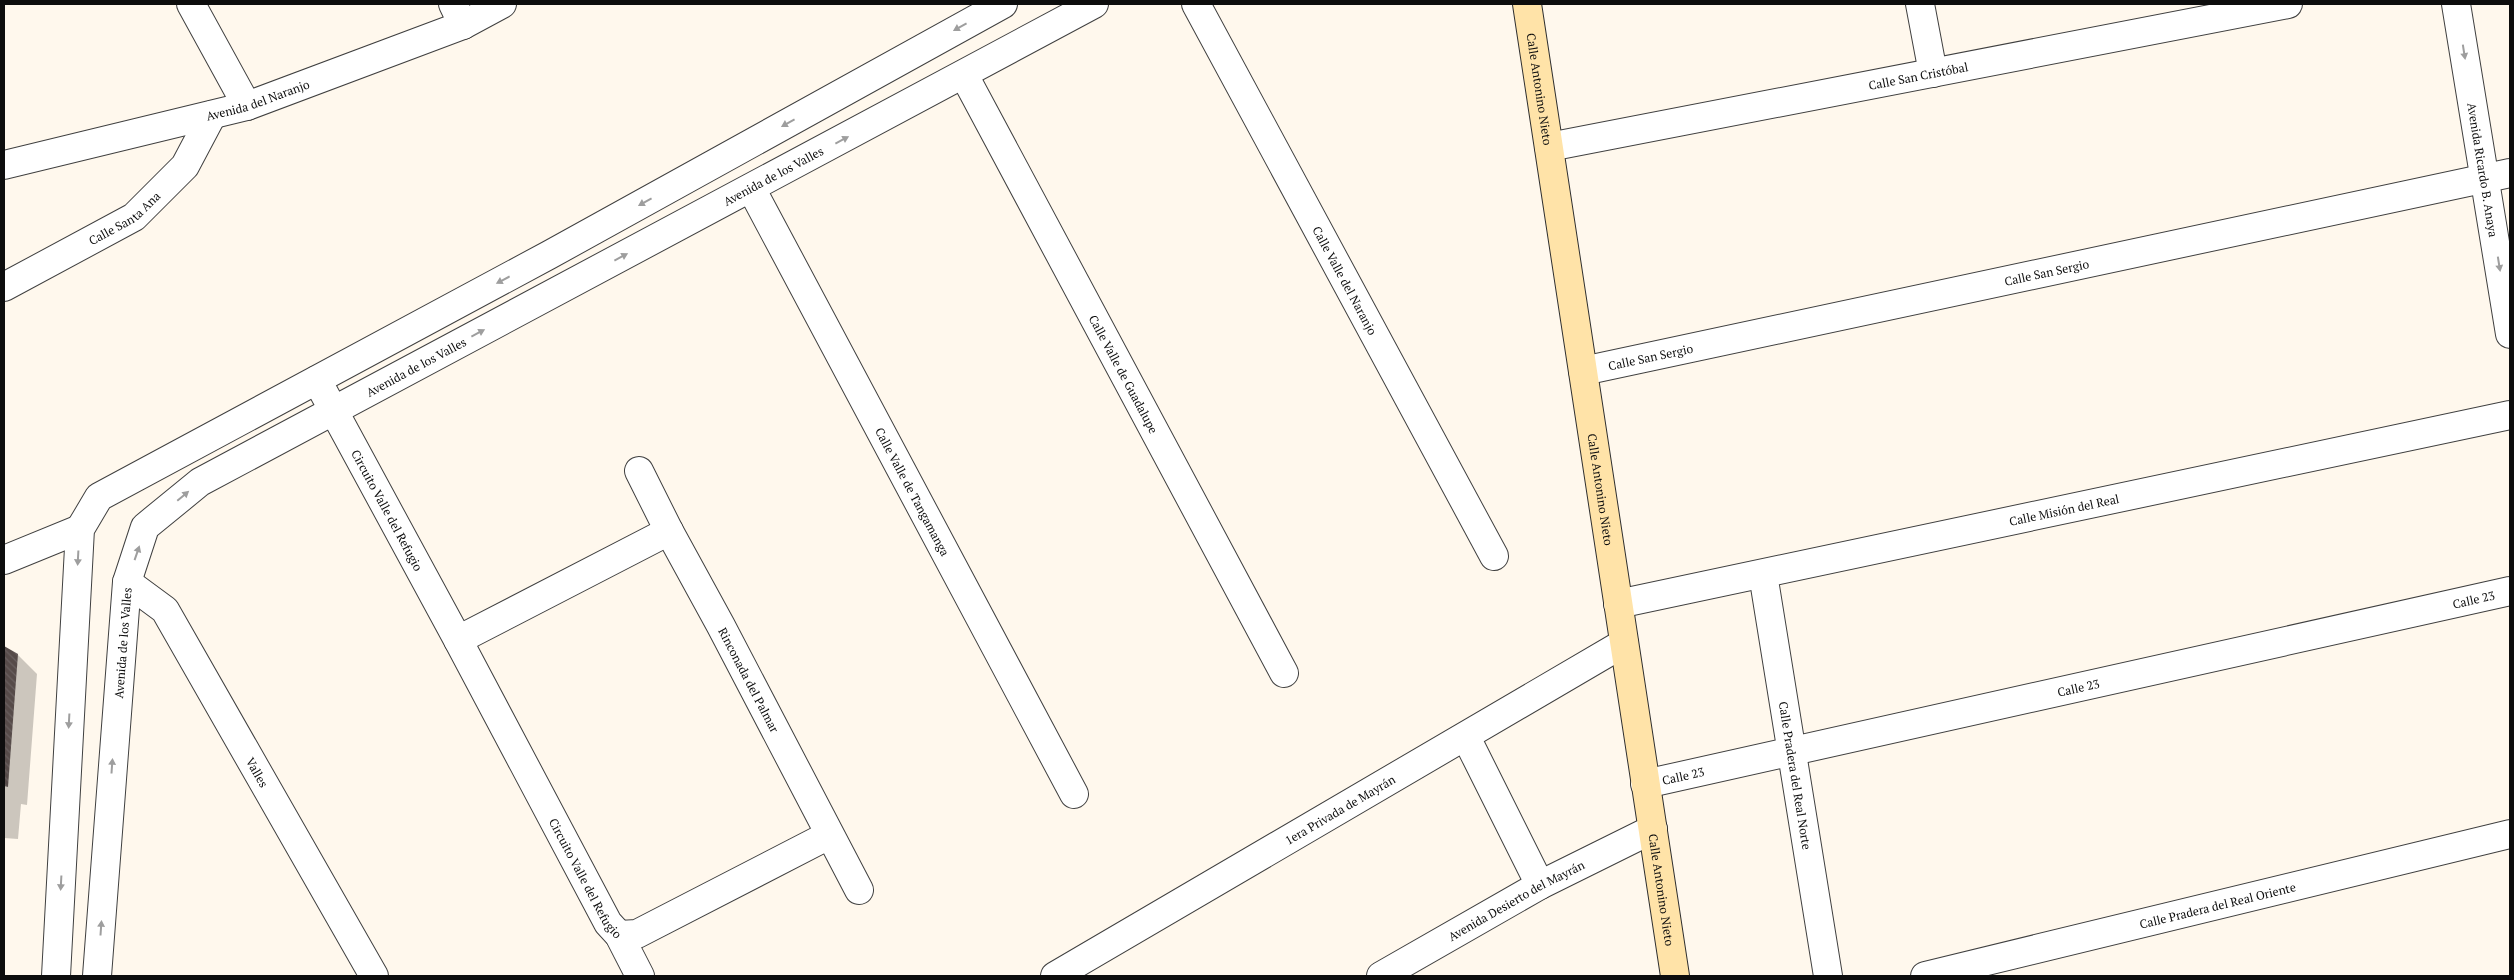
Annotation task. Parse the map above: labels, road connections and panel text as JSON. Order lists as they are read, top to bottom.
{
  "streets": {
    "main road": ["Calle Antonino Nieto"],
    "street": [
      "Calle San Cristóbal",
      "Avenida del Naranjo",
      "Avenida Ricardo B. Anaya",
      "Avenida de los Valles",
      "Calle Santa Ana",
      "Calle San Sergio",
      "Calle Valle del Naranjo",
      "Calle Valle de Guadalupe",
      "Calle Valle de Tangamanga",
      "Circuito Valle del Refugio",
      "Calle Misión del Real",
      "Calle 23",
      "Rinconada del Palmar",
      "Valles",
      "Calle Pradera del Real Norte",
      "1era Privada de Mayrán",
      "Avenida Desierto del Mayrán",
      "Calle Pradera del Real Oriente"
    ]
  },
  "crossings": [
    ["Calle San Cristóbal", "Calle Antonino Nieto"],
    ["Calle Antonino Nieto", "Calle San Sergio"],
    ["Calle Antonino Nieto", "Calle Misión del Real"],
    ["Calle Antonino Nieto", "Calle 23"],
    ["Calle Antonino Nieto", "1era Privada de Mayrán"],
    ["Calle Antonino Nieto", "Avenida Desierto del Mayrán"],
    ["Avenida del Naranjo", "Calle Santa Ana"],
    ["Avenida Ricardo B. Anaya", "Calle San Sergio"],
    ["Avenida de los Valles", "Calle Valle de Guadalupe"],
    ["Avenida de los Valles", "Calle Valle de Tangamanga"],
    ["Avenida de los Valles", "Circuito Valle del Refugio"],
    ["Avenida de los Valles", "Valles"],
    ["Circuito Valle del Refugio", "Rinconada del Palmar"],
    ["Calle Misión del Real", "Calle Pradera del Real Norte"],
    ["Calle 23", "Calle Pradera del Real Norte"]
  ],
  "one_way": ["Avenida Ricardo B. Anaya"]
}
